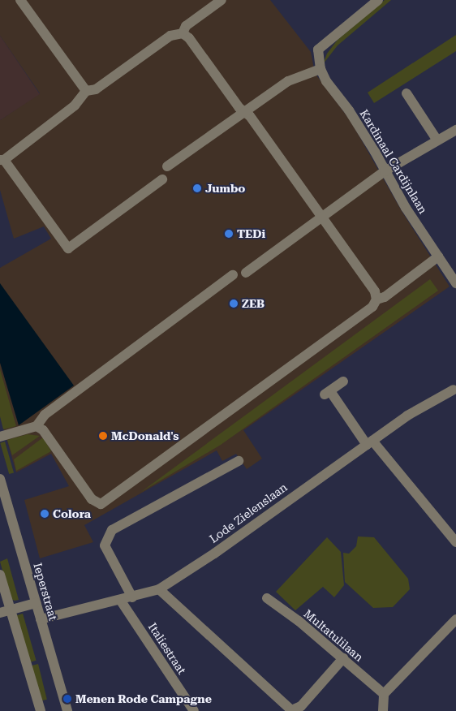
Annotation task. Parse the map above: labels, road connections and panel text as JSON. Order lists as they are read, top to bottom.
{
  "streets": {
    "street": [
      "Kardinaal Cardijnlaan",
      "Lode Zielenslaan",
      "Ieperstraat",
      "Multatulilaan",
      "Italiestraat"
    ]
  },
  "crossings": [
    ["Lode Zielenslaan", "Ieperstraat"],
    ["Lode Zielenslaan", "Italiestraat"]
  ],
  "places": [
    "Jumbo",
    "TEDi",
    "ZEB",
    "McDonald's",
    "Colora",
    "Menen Rode Campagne"
  ]
}
